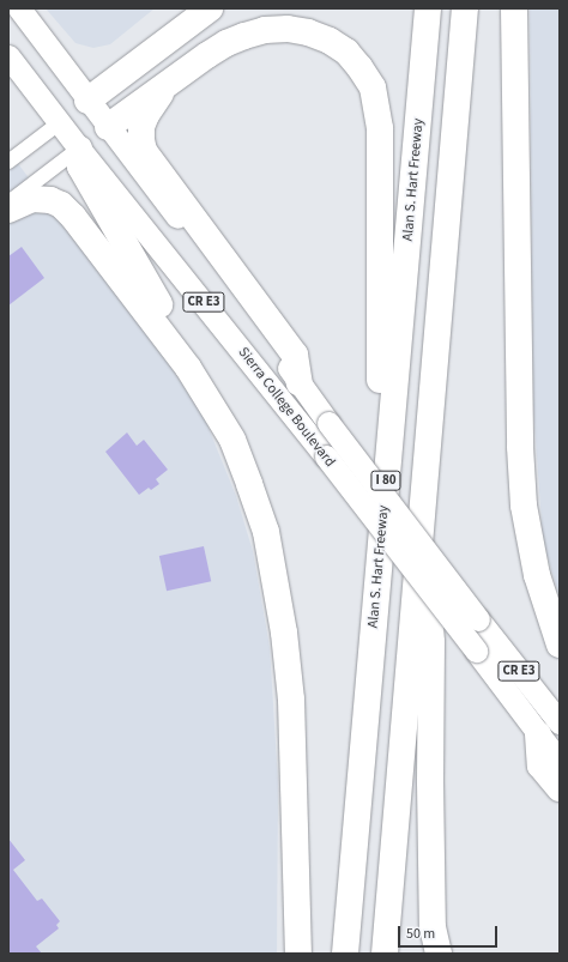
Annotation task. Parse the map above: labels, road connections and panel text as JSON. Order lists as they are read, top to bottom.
{
  "streets": {
    "highway": ["Alan S. Hart Freeway", "I 80"],
    "main road": ["CR E3", "Sierra College Boulevard"]
  },
  "scale_bar": "50 m"
}
